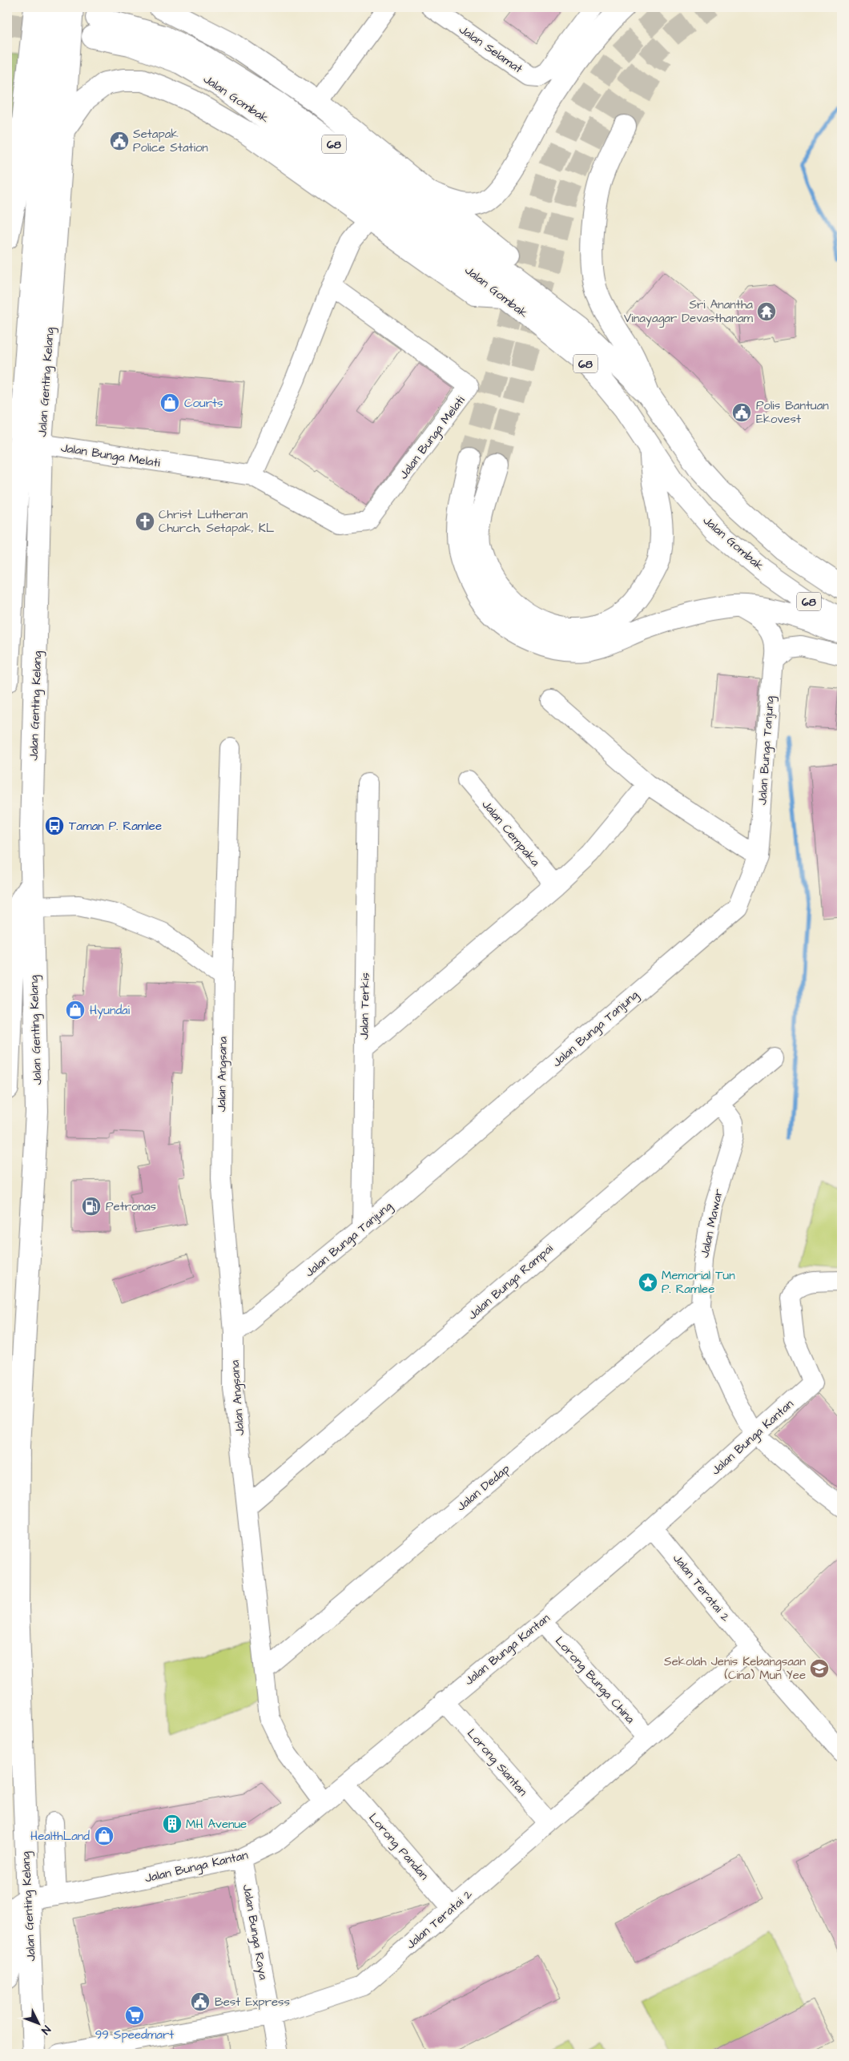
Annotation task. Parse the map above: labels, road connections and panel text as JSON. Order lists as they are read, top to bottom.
{
  "streets": {
    "main road": ["Jalan Gombak", "68", "Jalan Genting Kelang"],
    "street": [
      "Jalan Selamat",
      "Jalan Bunga Melati",
      "Jalan Bunga Tanjung",
      "Jalan Cempaka",
      "Jalan Terkis",
      "Jalan Angsana",
      "Jalan Mawar",
      "Jalan Bunga Rampai",
      "Jalan Bunga Kantan",
      "Jalan Dedap",
      "Jalan Teratai 2",
      "Lorong Bunga China",
      "Lorong Siantan",
      "Lorong Pandan",
      "Jalan Bunga Raya"
    ]
  },
  "crossings": [
    ["Jalan Genting Kelang", "Jalan Bunga Melati"],
    ["Jalan Genting Kelang", "Jalan Bunga Kantan"],
    ["Jalan Bunga Tanjung", "Jalan Terkis"],
    ["Jalan Bunga Tanjung", "Jalan Angsana"],
    ["Jalan Angsana", "Jalan Bunga Rampai"],
    ["Jalan Angsana", "Jalan Bunga Kantan"],
    ["Jalan Angsana", "Jalan Dedap"],
    ["Jalan Mawar", "Jalan Bunga Rampai"],
    ["Jalan Mawar", "Jalan Bunga Kantan"],
    ["Jalan Mawar", "Jalan Dedap"],
    ["Jalan Bunga Kantan", "Jalan Teratai 2"],
    ["Jalan Bunga Kantan", "Lorong Bunga China"],
    ["Jalan Bunga Kantan", "Lorong Siantan"],
    ["Jalan Bunga Kantan", "Lorong Pandan"],
    ["Jalan Bunga Kantan", "Jalan Bunga Raya"],
    ["Jalan Teratai 2", "Lorong Bunga China"],
    ["Jalan Teratai 2", "Lorong Siantan"],
    ["Jalan Teratai 2", "Lorong Pandan"],
    ["Jalan Teratai 2", "Jalan Bunga Raya"]
  ],
  "places": {
    "public building": ["Setapak Police Station", "Polis Bantuan Ekovest", "Best Express"],
    "temple": ["Sri Anantha Vinayagar Devasthanam"],
    "shop": ["Courts", "Hyundai", "HealthLand"],
    "church": ["Christ Lutheran Church, Setapak, KL"],
    "bus stop": ["Taman P. Ramlee"],
    "fuel station": ["Petronas"],
    "place": ["Memorial Tun P. Ramlee"],
    "school or university": ["Sekolah Jenis Kebangsaan (Cina) Mun Yee"],
    "building": ["MH Avenue"],
    "supermarket": ["99 Speedmart"]
  },
  "north": "bottom right"
}
